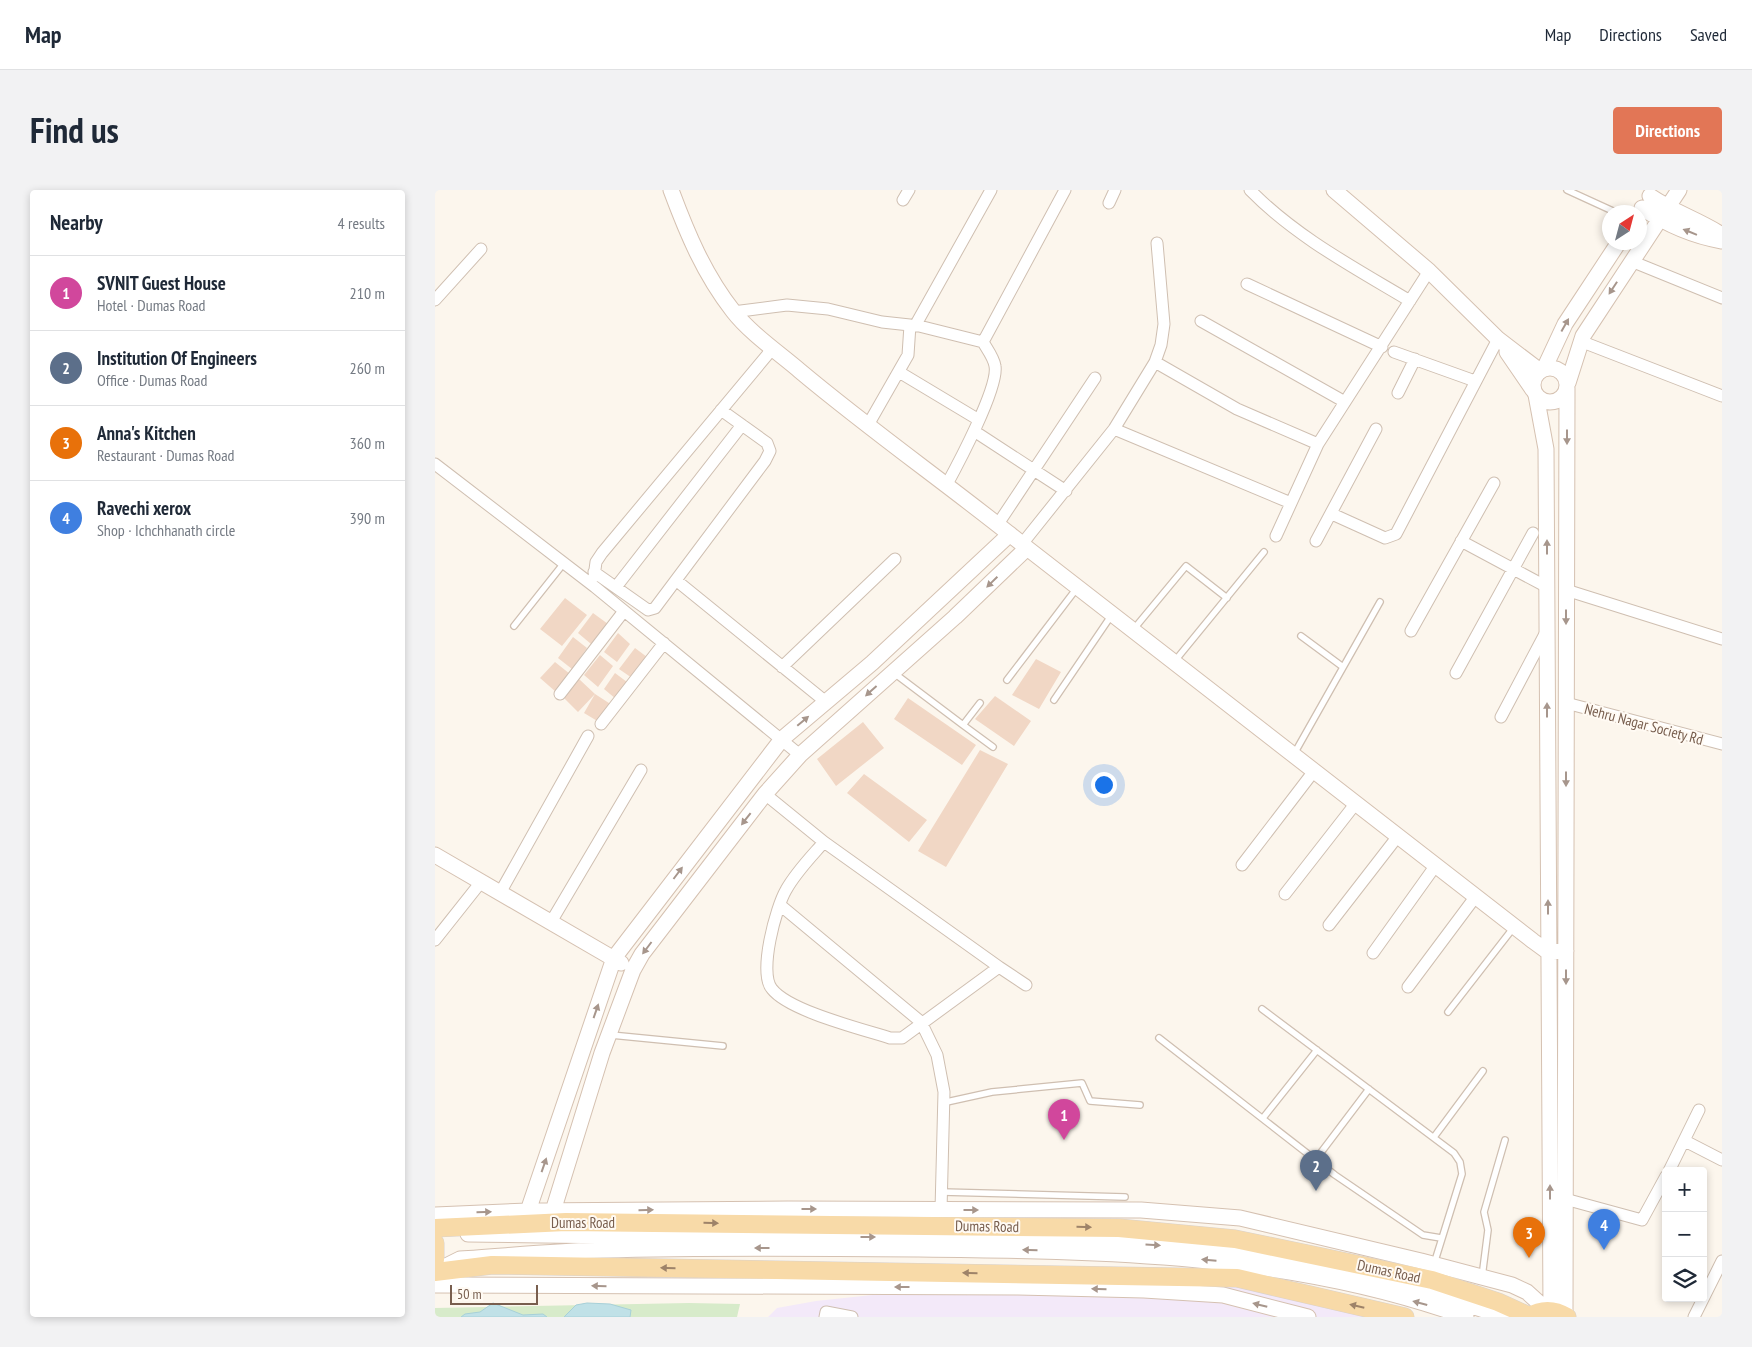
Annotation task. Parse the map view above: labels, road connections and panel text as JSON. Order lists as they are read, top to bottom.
{
  "streets": {
    "main road": ["Dumas Road"],
    "street": ["Nehru Nagar Society Rd"]
  },
  "scale_bar": "50 m",
  "north": "top right",
  "page": {
    "header": "Map",
    "nav": ["Map", "Directions", "Saved"],
    "title": "Find us",
    "buttons": "Directions",
    "heading": ["Nearby", "4 results"],
    "list": [
      {
        "mark": "1",
        "name": "SVNIT Guest House",
        "note": "Hotel · Dumas Road",
        "value": "210 m"
      },
      {
        "mark": "2",
        "name": "Institution Of Engineers",
        "note": "Office · Dumas Road",
        "value": "260 m"
      },
      {
        "mark": "3",
        "name": "Anna's Kitchen",
        "note": "Restaurant · Dumas Road",
        "value": "360 m"
      },
      {
        "mark": "4",
        "name": "Ravechi xerox",
        "note": "Shop · Ichchhanath circle",
        "value": "390 m"
      }
    ],
    "pins": [
      "1",
      "2",
      "4",
      "3"
    ],
    "map_buttons": ["+", "−"],
    "scale": "50 m"
  }
}
